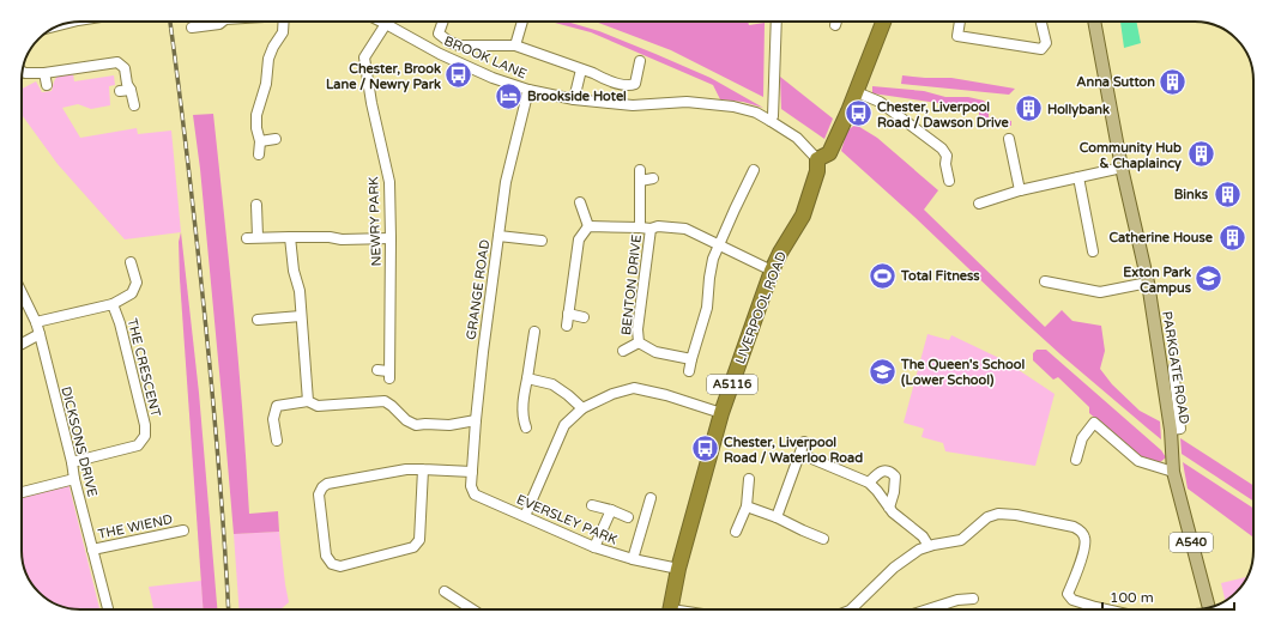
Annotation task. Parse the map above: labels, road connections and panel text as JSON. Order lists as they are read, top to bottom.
{
  "streets": {
    "highway": ["LIVERPOOL ROAD", "A5116"],
    "main road": ["PARKGATE ROAD", "A540"],
    "street": [
      "BROOK LANE",
      "NEWRY PARK",
      "BENTON DRIVE",
      "GRANGE ROAD",
      "THE CRESCENT",
      "DICKSONS DRIVE",
      "EVERSLEY PARK",
      "THE WIEND"
    ]
  },
  "crossings": [
    ["BROOK LANE", "NEWRY PARK"],
    ["BROOK LANE", "GRANGE ROAD"],
    ["BROOK LANE", "LIVERPOOL ROAD"],
    ["GRANGE ROAD", "EVERSLEY PARK"],
    ["LIVERPOOL ROAD", "EVERSLEY PARK"],
    ["THE CRESCENT", "DICKSONS DRIVE"],
    ["DICKSONS DRIVE", "THE WIEND"]
  ],
  "places": {
    "bus stop": ["Chester, Brook Lane / Newry Park", "Chester, Liverpool Road / Dawson Drive", "Chester, Liverpool Road / Waterloo Road"],
    "building": [
      "Anna Sutton",
      "Hollybank",
      "Community Hub & Chaplaincy",
      "Binks",
      "Catherine House"
    ],
    "hotel": ["Brookside Hotel"],
    "sports": ["Total Fitness"],
    "school or university": ["Exton Park Campus", "The Queen's School (Lower School)"]
  },
  "scale_bar": "100 m"
}
